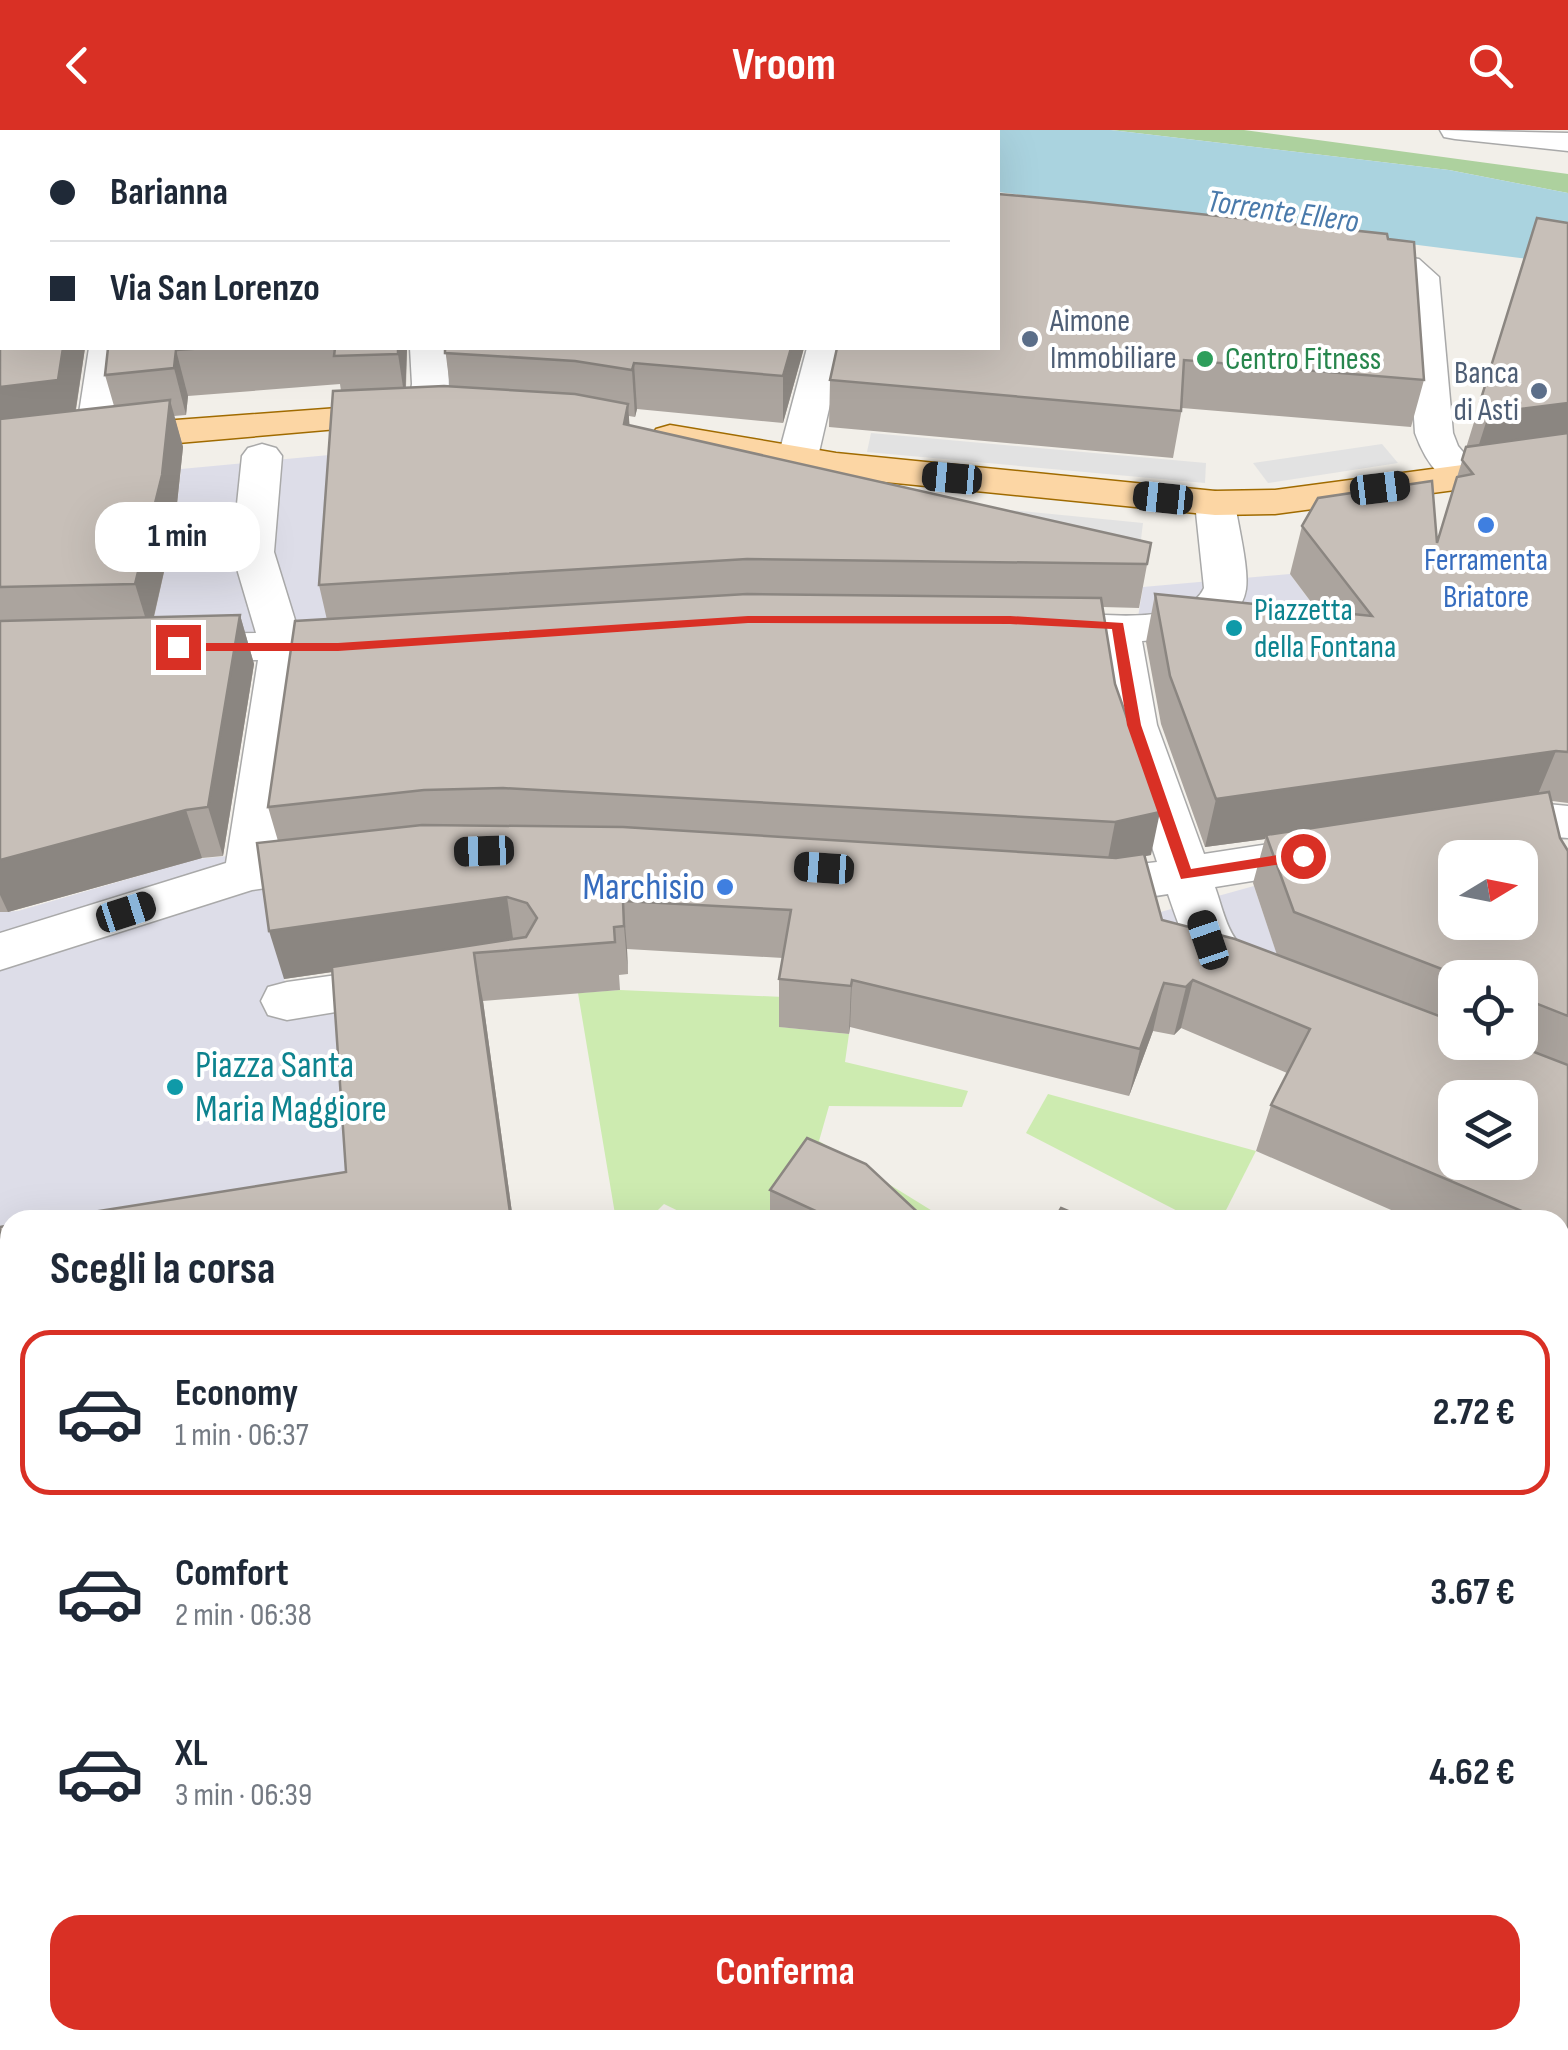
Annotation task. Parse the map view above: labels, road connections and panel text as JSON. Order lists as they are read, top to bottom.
{
  "water": ["Torrente Ellero"],
  "places": [
    "Aimone Immobiliare",
    "Centro Fitness",
    "Banca di Asti",
    "Ferramenta Briatore",
    "Piazzetta della Fontana",
    "Marchisio",
    "Piazza Santa Maria Maggiore"
  ],
  "north": "right",
  "page": {
    "header": "Vroom",
    "banner": ["Barianna", "Via San Lorenzo"],
    "bubble": "1 min",
    "heading": "Scegli la corsa",
    "list": [
      {
        "name": "Economy",
        "note": "1 min · 06:37",
        "value": "2.72 €"
      },
      {
        "name": "Comfort",
        "note": "2 min · 06:38",
        "value": "3.67 €"
      },
      {
        "name": "XL",
        "note": "3 min · 06:39",
        "value": "4.62 €"
      }
    ],
    "buttons": "Conferma"
  }
}
